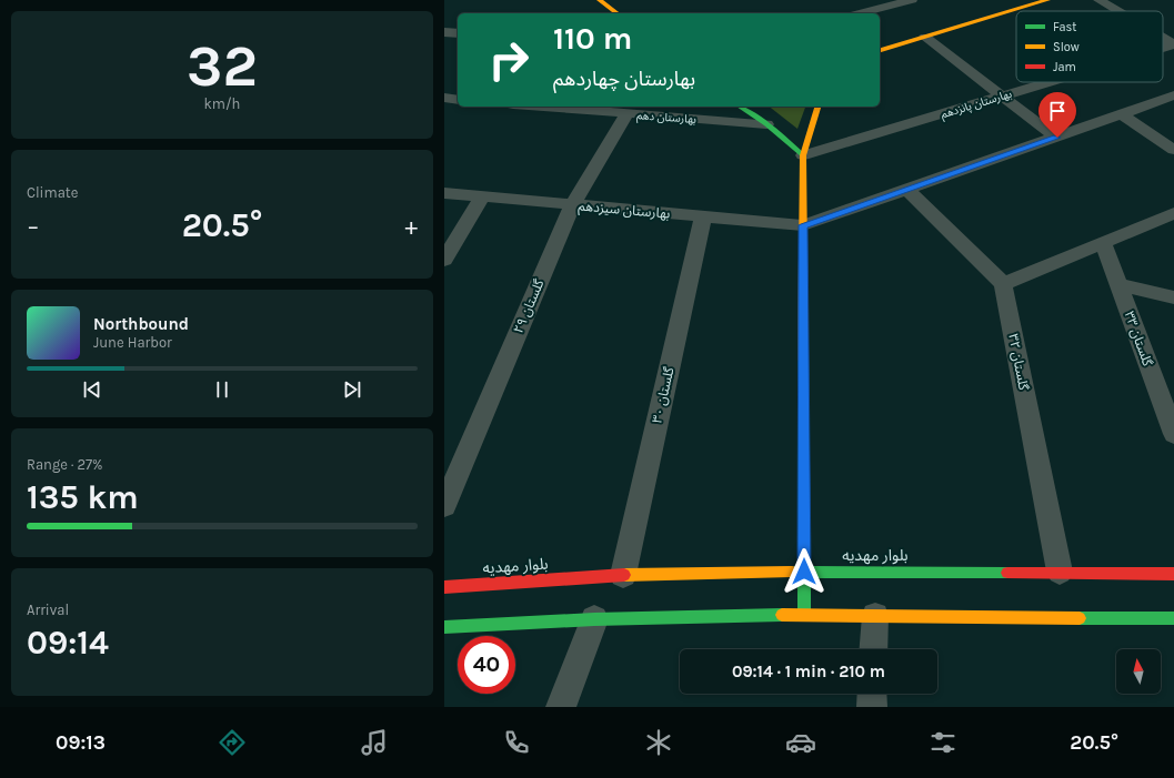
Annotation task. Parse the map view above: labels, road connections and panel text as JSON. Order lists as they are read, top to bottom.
{
  "streets": {
    "street": [
      "بهارستان پانزدهم",
      "بهارستان دهم",
      "بهارستان سیزدهم",
      "گلستان ۲۹",
      "گلستان ۳۳",
      "گلستان ۳۲",
      "گلستان ۳۰",
      "بلوار مهدیه"
    ]
  },
  "crossings": [
    ["بهارستان دهم", "گلستان ۲۹"],
    ["بهارستان سیزدهم", "گلستان ۲۹"],
    ["بهارستان سیزدهم", "گلستان ۳۰"],
    ["گلستان ۳۲", "بلوار مهدیه"],
    ["گلستان ۳۰", "بلوار مهدیه"]
  ],
  "legend": ["Fast", "Slow", "Jam"],
  "north": "top",
  "page": {
    "tile": [
      ["32", "km/h"],
      "Climate",
      ["Range · 27%", "135 km"],
      ["Arrival", "09:14"]
    ],
    "turn": ["110 m", "بهارستان چهاردهم"],
    "heat": ["−", "20.5°", "+"],
    "song": ["Northbound", "June Harbor"],
    "limit": "40",
    "trip": "09:14 · 1 min · 210 m",
    "tabs": ["09:13", "20.5°"]
  }
}
